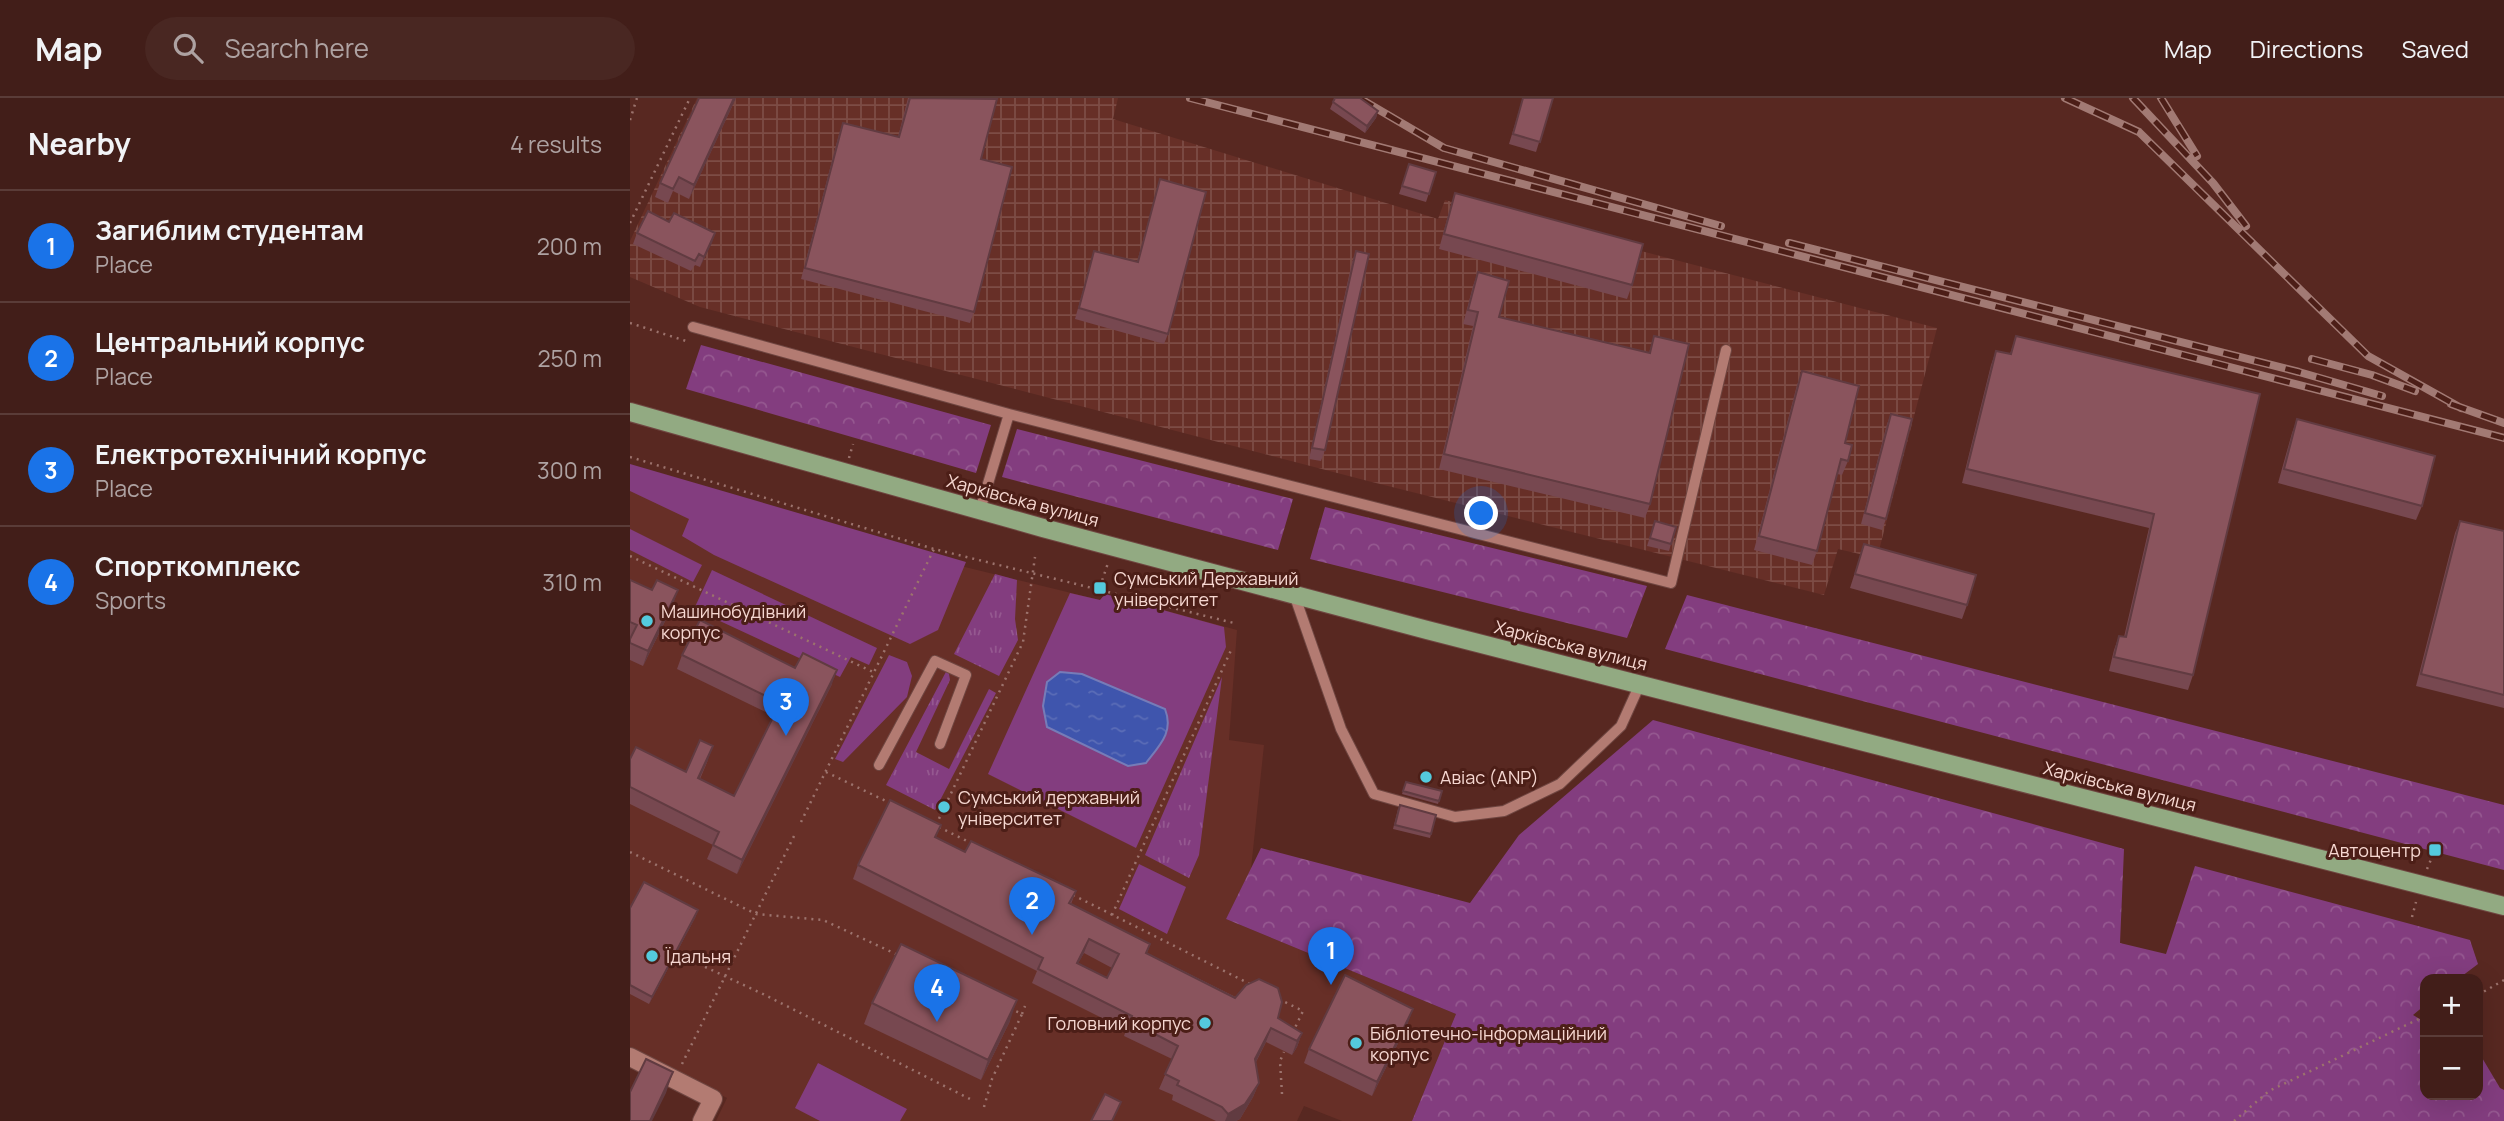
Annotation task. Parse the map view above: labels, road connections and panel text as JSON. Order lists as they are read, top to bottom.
{
  "streets": {
    "main road": ["Харківська вулиця"]
  },
  "places": {
    "transit": ["Сумський Державний університет", "Автоцентр"],
    "other": [
      "Машинобудівний корпус",
      "Авіас (ANP)",
      "Сумський державний університет",
      "Їдальня",
      "Головний корпус",
      "Бібліотечно-інформаційний корпус"
    ]
  },
  "page": {
    "header": "Map",
    "search": "Search here",
    "nav": ["Map", "Directions", "Saved"],
    "heading": ["Nearby", "4 results"],
    "list": [
      {
        "mark": "1",
        "name": "Загиблим студентам",
        "note": "Place",
        "value": "200 m"
      },
      {
        "mark": "2",
        "name": "Центральний корпус",
        "note": "Place",
        "value": "250 m"
      },
      {
        "mark": "3",
        "name": "Електротехнічний корпус",
        "note": "Place",
        "value": "300 m"
      },
      {
        "mark": "4",
        "name": "Спорткомплекс",
        "note": "Sports",
        "value": "310 m"
      }
    ],
    "pins": [
      "3",
      "2",
      "1",
      "4"
    ],
    "map_buttons": ["+", "−"]
  }
}
